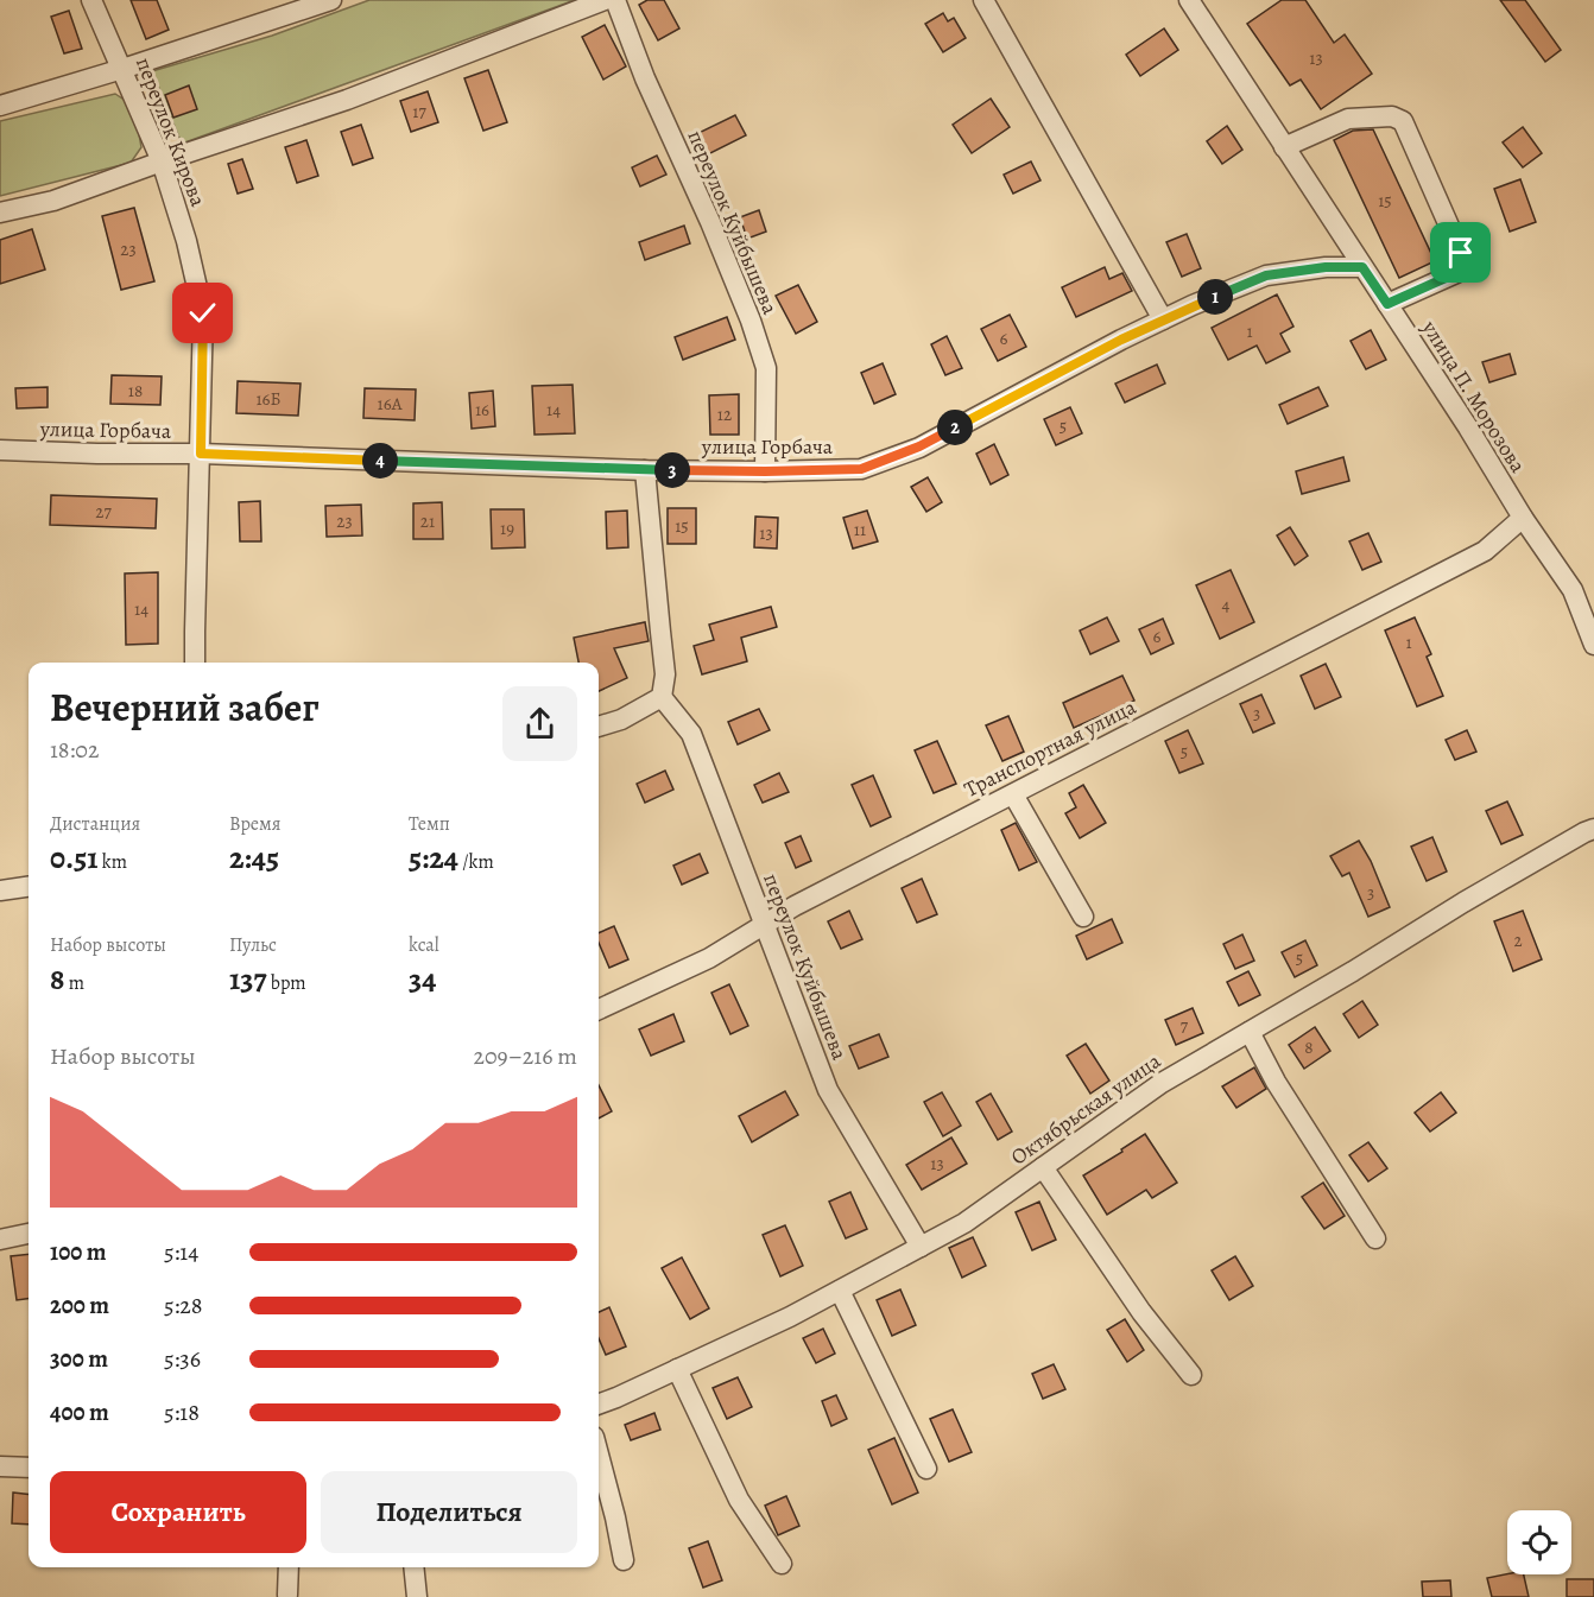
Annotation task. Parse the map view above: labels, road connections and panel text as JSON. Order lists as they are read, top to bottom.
{
  "streets": {
    "street": [
      "переулок Кирова",
      "переулок Куйбышева",
      "улица П. Морозова",
      "улица Горбача",
      "Транспортная улица",
      "Октябрьская улица"
    ]
  },
  "crossings": [
    ["переулок Кирова", "улица Горбача"],
    ["переулок Куйбышева", "улица Горбача"],
    ["переулок Куйбышева", "Транспортная улица"],
    ["переулок Куйбышева", "Октябрьская улица"],
    ["улица П. Морозова", "улица Горбача"],
    ["улица П. Морозова", "Транспортная улица"]
  ],
  "house_numbers": [
    "13",
    "17",
    "15",
    "23",
    "1",
    "6",
    "18",
    "16Б",
    "16А",
    "16",
    "14",
    "12",
    "5",
    "27",
    "23",
    "21",
    "15",
    "19",
    "11",
    "13",
    "4",
    "14",
    "6",
    "1",
    "3",
    "5",
    "3",
    "2",
    "5",
    "7",
    "8",
    "13"
  ],
  "page": {
    "pins": [
      "1",
      "2",
      "4",
      "3"
    ],
    "heading": ["Вечерний забег", "18:02"],
    "stats": [
      ["Дистанция", "0.51 km"],
      ["Время", "2:45"],
      ["Темп", "5:24 /km"],
      ["Набор высоты", "8 m"],
      ["Пульс", "137 bpm"],
      ["kcal", "34"]
    ],
    "chart": ["Набор высоты", "209–216 m"],
    "list": [
      {
        "name": "100 m",
        "note": "5:14"
      },
      {
        "name": "200 m",
        "note": "5:28"
      },
      {
        "name": "300 m",
        "note": "5:36"
      },
      {
        "name": "400 m",
        "note": "5:18"
      }
    ],
    "buttons": ["Сохранить", "Поделиться"]
  }
}
